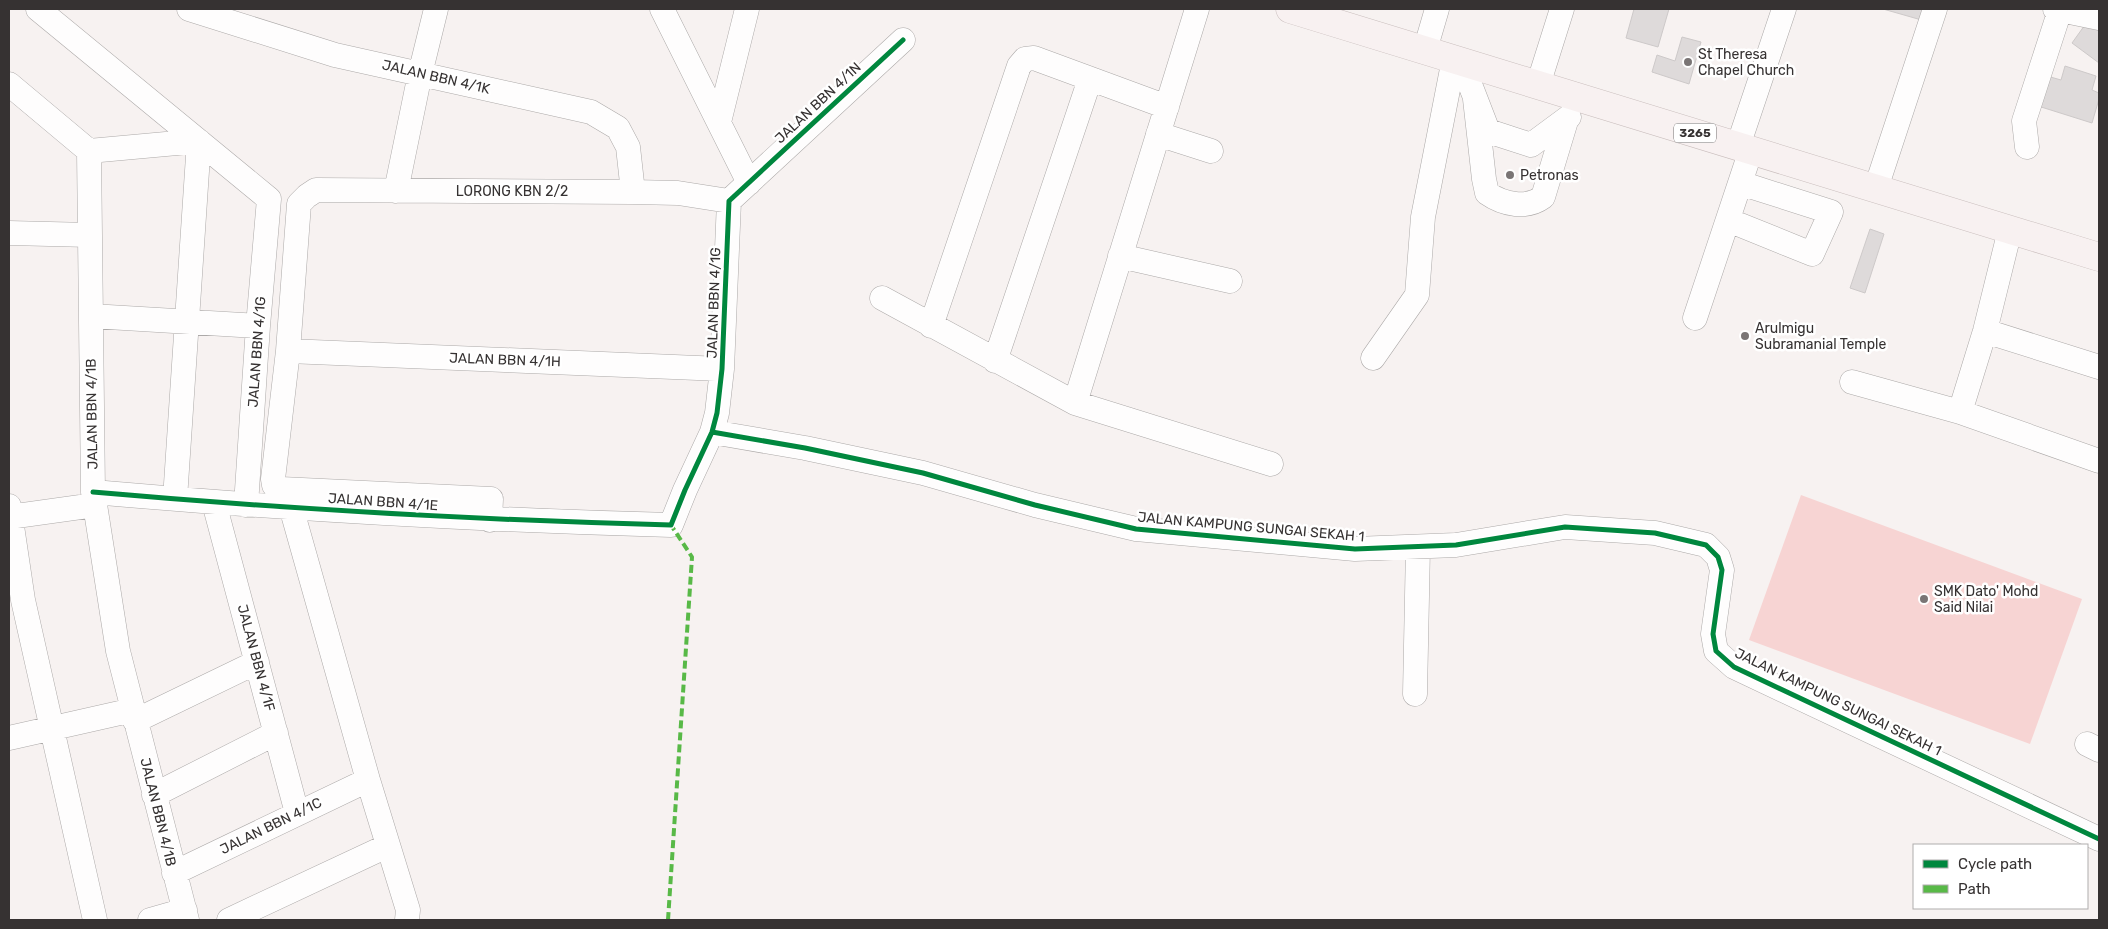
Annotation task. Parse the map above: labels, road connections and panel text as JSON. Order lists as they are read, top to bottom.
{
  "streets": {
    "main road": ["3265"],
    "street": [
      "JALAN BBN 4/1K",
      "JALAN BBN 4/1N",
      "LORONG KBN 2/2",
      "JALAN BBN 4/1G",
      "JALAN BBN 4/1H",
      "JALAN BBN 4/1B",
      "JALAN BBN 4/1E",
      "JALAN KAMPUNG SUNGAI SEKAH 1",
      "JALAN BBN 4/1F",
      "JALAN BBN 4/1C"
    ]
  },
  "crossings": [
    ["JALAN BBN 4/1K", "LORONG KBN 2/2"],
    ["LORONG KBN 2/2", "JALAN BBN 4/1G"],
    ["LORONG KBN 2/2", "JALAN BBN 4/1H"],
    ["JALAN BBN 4/1G", "JALAN BBN 4/1H"],
    ["JALAN BBN 4/1G", "JALAN BBN 4/1E"],
    ["JALAN BBN 4/1G", "JALAN KAMPUNG SUNGAI SEKAH 1"],
    ["JALAN BBN 4/1B", "JALAN BBN 4/1E"],
    ["JALAN BBN 4/1B", "JALAN BBN 4/1C"],
    ["JALAN BBN 4/1E", "JALAN BBN 4/1F"],
    ["JALAN BBN 4/1F", "JALAN BBN 4/1C"]
  ],
  "places": [
    "St Theresa Chapel Church",
    "Petronas",
    "Arulmigu Subramanial Temple",
    "SMK Dato' Mohd Said Nilai"
  ],
  "legend": ["Cycle path", "Path"]
}
